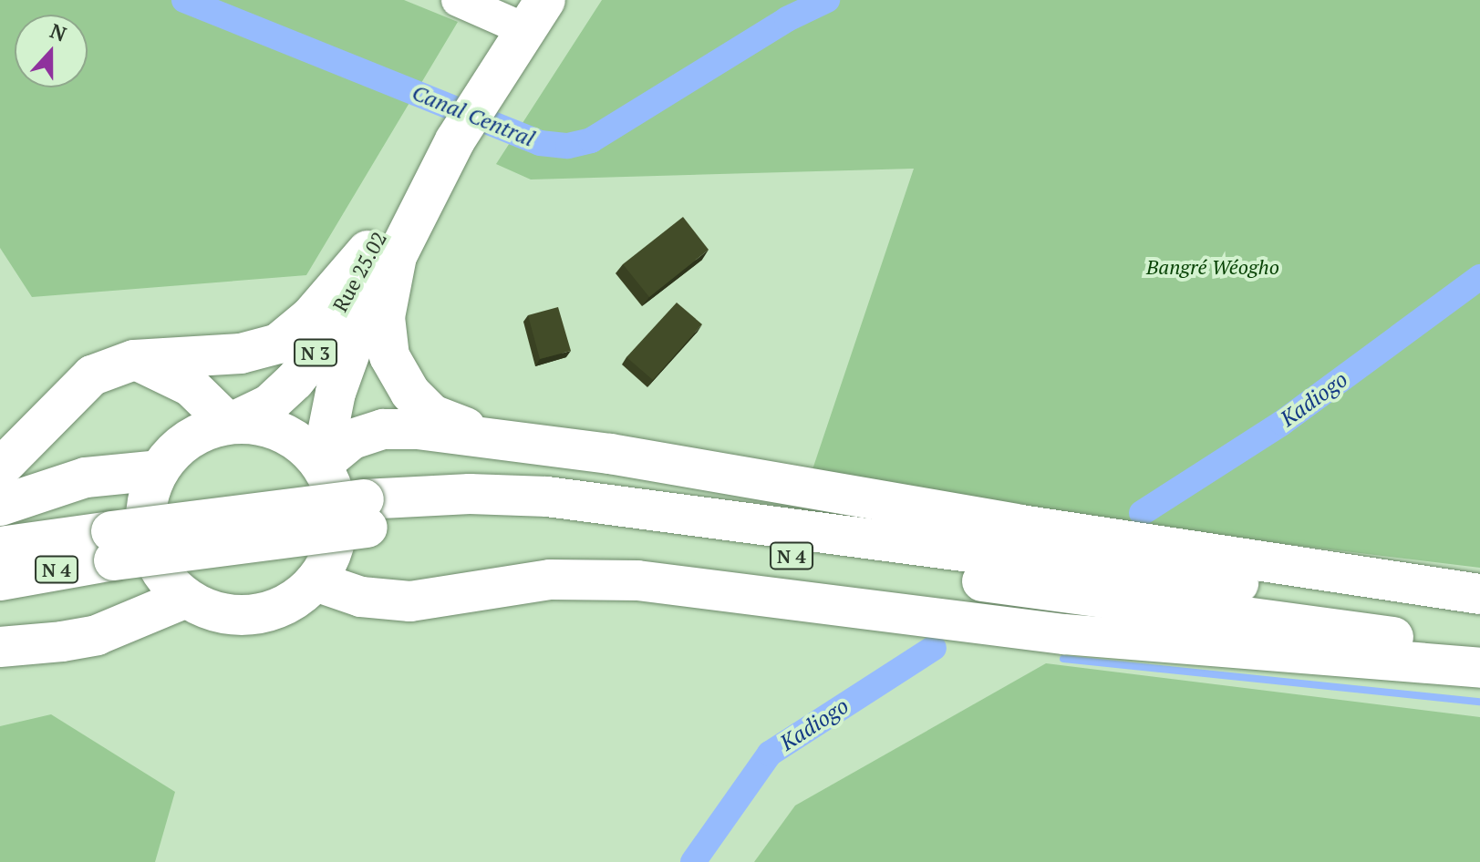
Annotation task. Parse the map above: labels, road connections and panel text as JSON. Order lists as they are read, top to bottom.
{
  "streets": {
    "main road": ["Rue 25.02", "N 3", "N 4"]
  },
  "crossings": [
    ["Rue 25.02", "N 3"]
  ],
  "water": ["Canal Central", "Kadiogo"],
  "parks": ["Bangré Wéogho"],
  "north": "top"
}
